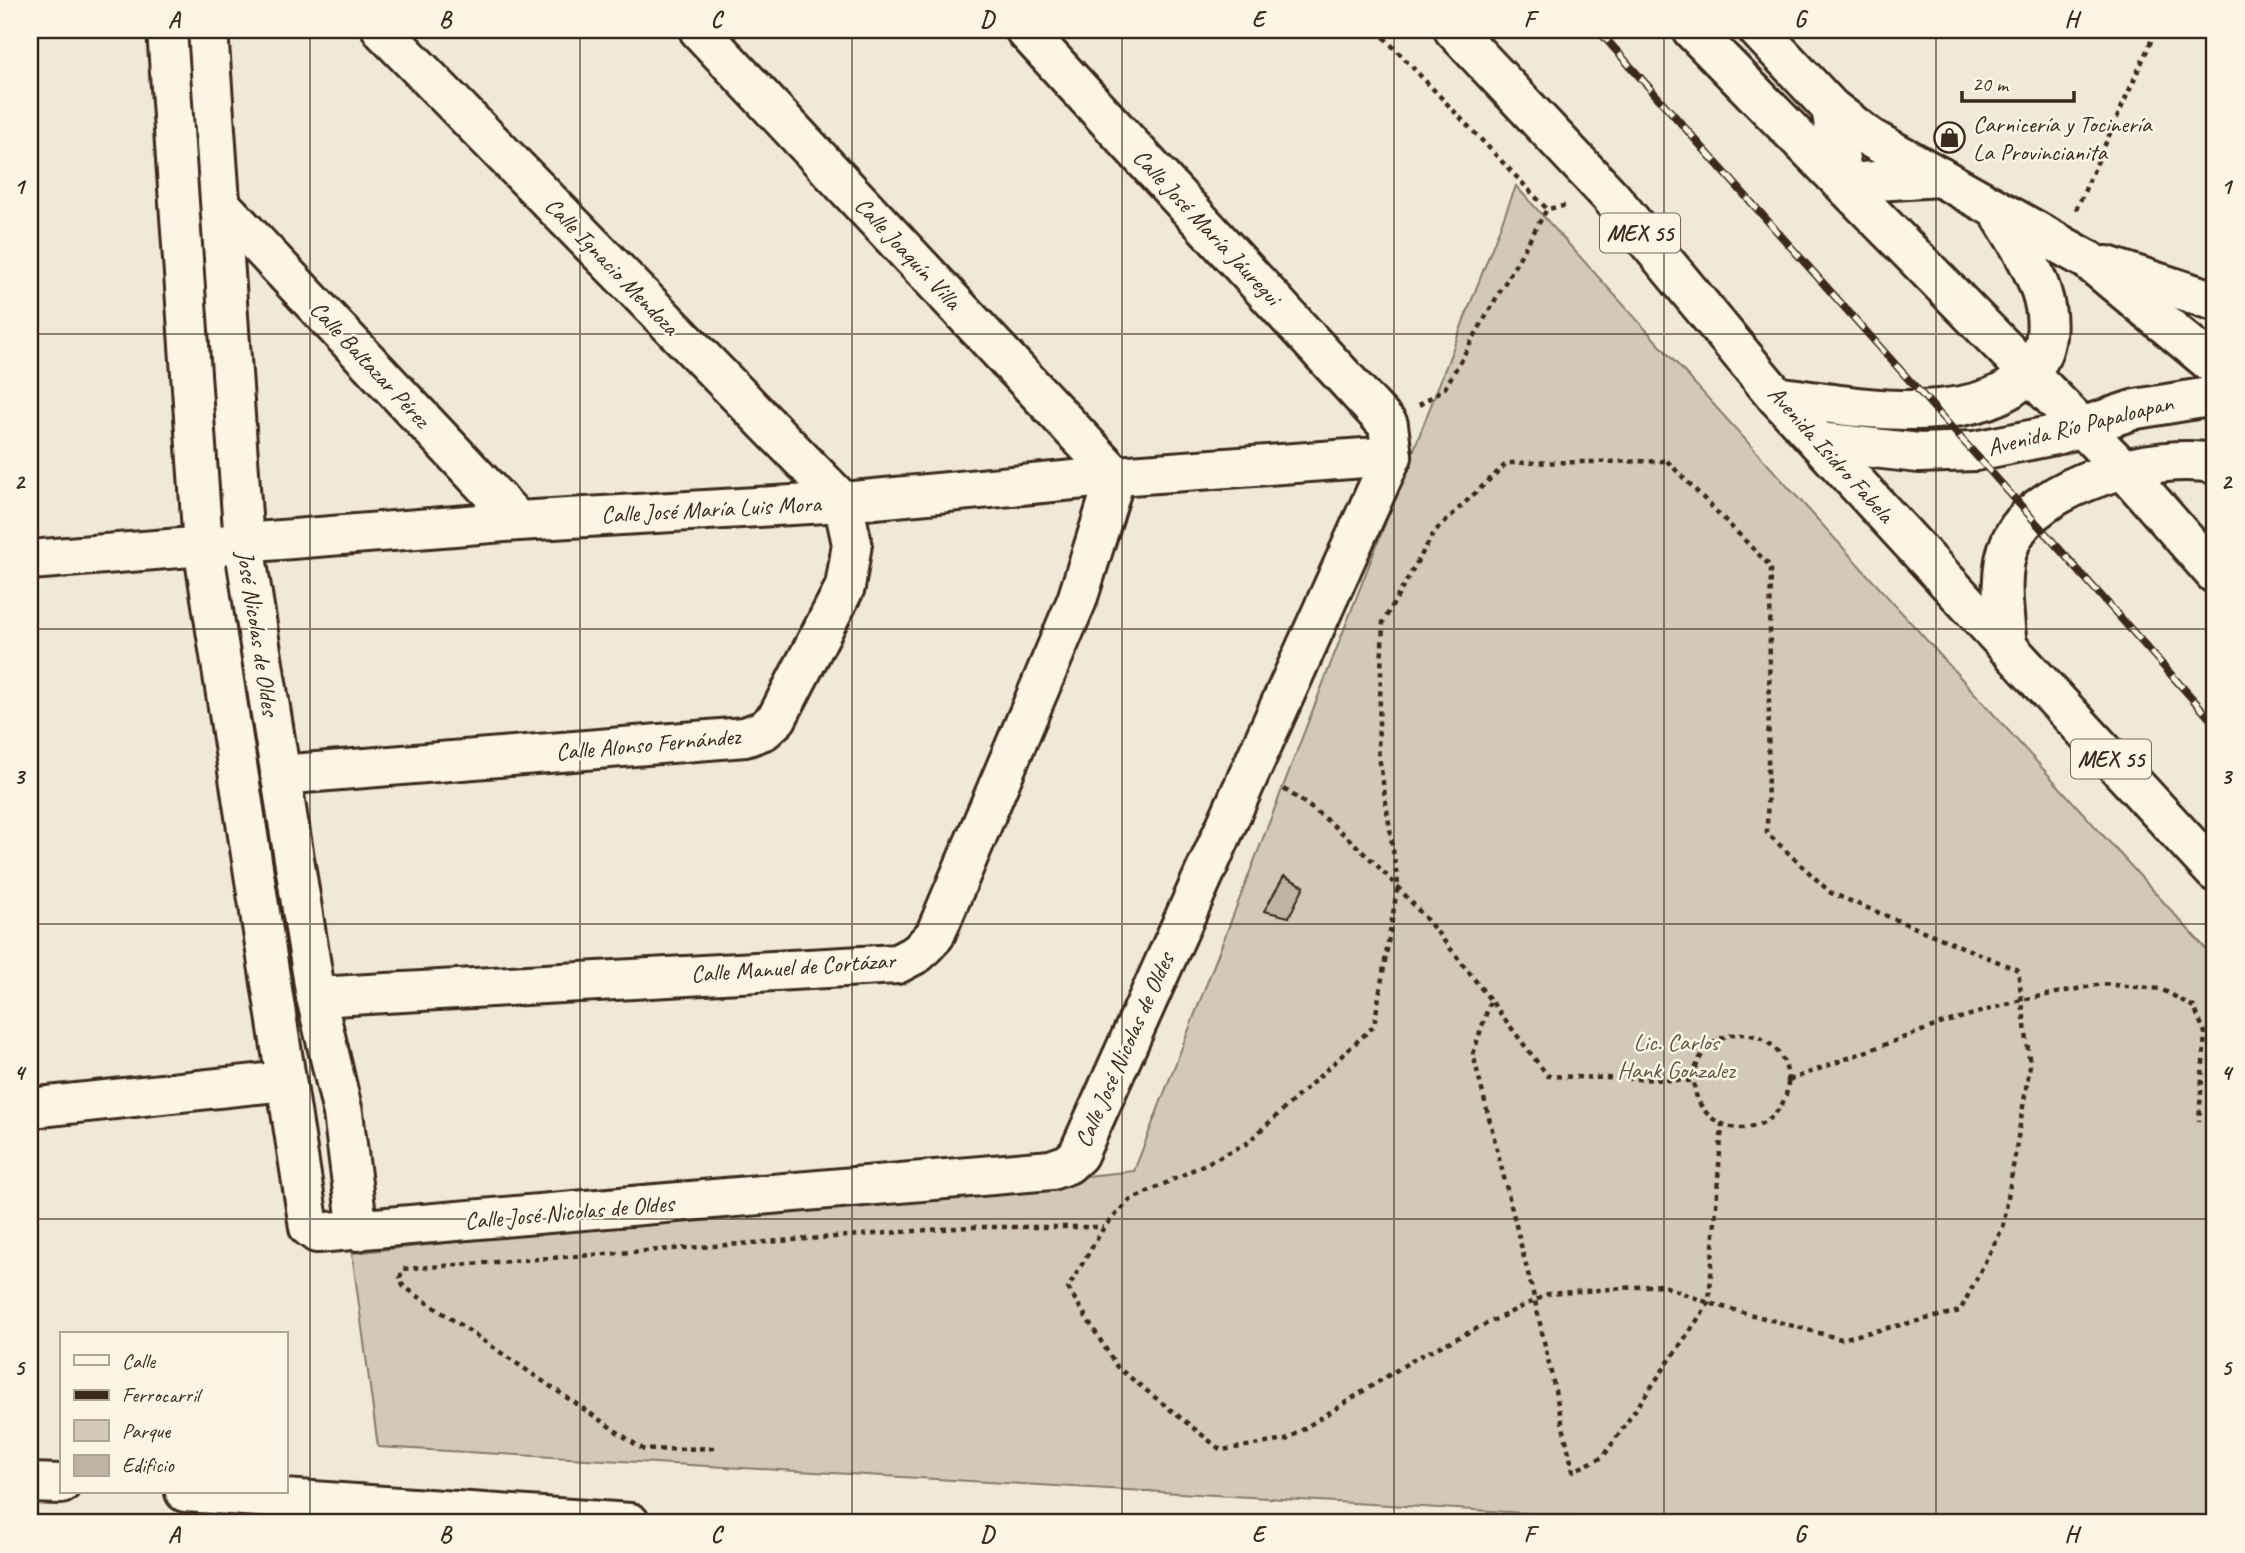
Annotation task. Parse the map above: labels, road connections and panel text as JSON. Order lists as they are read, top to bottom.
{
  "streets": {
    "main road": [
      "Calle José María Jáuregui",
      "MEX 55",
      "Calle Joaquín Villa",
      "Calle Ignacio Mendoza",
      "Calle Baltazar Pérez",
      "Avenida Río Papaloapan",
      "Avenida Isidro Fabela",
      "Calle José María Luis Mora",
      "José Nicolas de Oldes",
      "Calle Alonso Fernández",
      "Calle Manuel de Cortázar",
      "Calle José Nicolas de Oldes"
    ]
  },
  "crossings": [
    ["Calle José María Jáuregui", "Calle José María Luis Mora"],
    ["Calle José María Jáuregui", "Calle José Nicolas de Oldes"],
    ["Calle Joaquín Villa", "Calle José María Luis Mora"],
    ["Calle Joaquín Villa", "Calle Manuel de Cortázar"],
    ["Calle Ignacio Mendoza", "Calle José María Luis Mora"],
    ["Calle Ignacio Mendoza", "Calle Alonso Fernández"],
    ["Calle Baltazar Pérez", "Calle José María Luis Mora"],
    ["Calle Baltazar Pérez", "José Nicolas de Oldes"],
    ["Avenida Río Papaloapan", "Avenida Isidro Fabela"],
    ["Calle José María Luis Mora", "José Nicolas de Oldes"],
    ["Calle José María Luis Mora", "Calle Alonso Fernández"],
    ["Calle José María Luis Mora", "Calle Manuel de Cortázar"],
    ["Calle José María Luis Mora", "Calle José Nicolas de Oldes"],
    ["José Nicolas de Oldes", "Calle Alonso Fernández"],
    ["José Nicolas de Oldes", "Calle Manuel de Cortázar"],
    ["José Nicolas de Oldes", "Calle José Nicolas de Oldes"]
  ],
  "parks": ["Lic. Carlos Hank Gonzalez"],
  "places": {
    "shop": ["Carnicería y Tocinería La Provincianita"]
  },
  "legend": [
    "Calle",
    "Ferrocarril",
    "Parque",
    "Edificio"
  ],
  "scale_bar": "20 m",
  "grid": {
    "columns": [
      "A",
      "B",
      "C",
      "D",
      "E",
      "F",
      "G",
      "H"
    ],
    "rows": [
      "1",
      "2",
      "3",
      "4",
      "5"
    ]
  }
}
